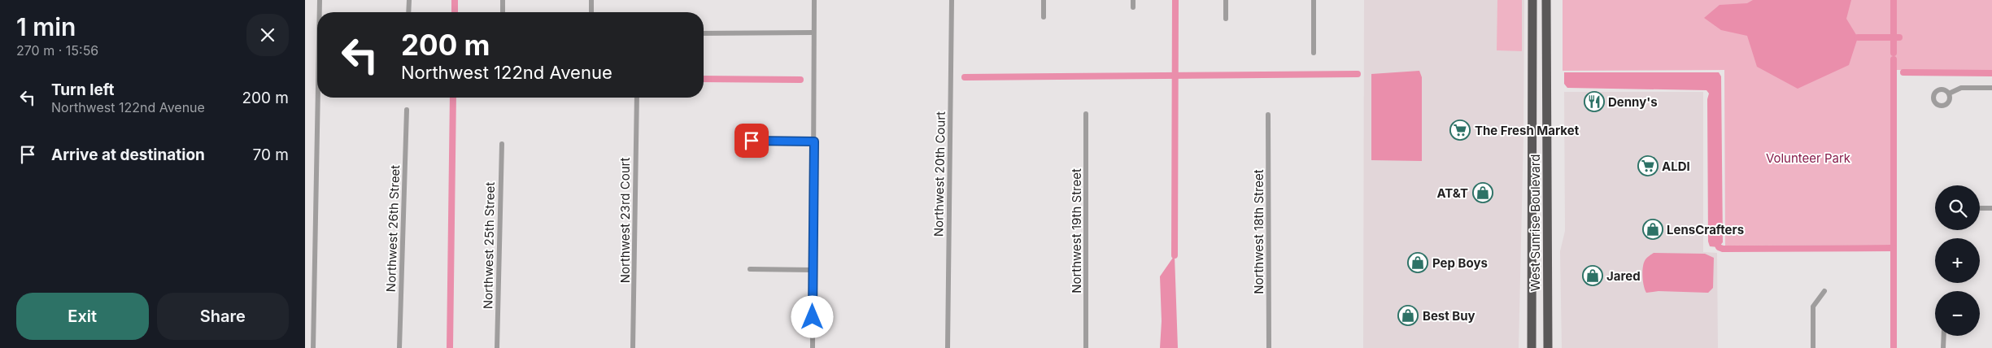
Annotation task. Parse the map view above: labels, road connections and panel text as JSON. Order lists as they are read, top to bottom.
{
  "streets": {
    "highway": ["West Sunrise Boulevard"],
    "street": [
      "Northwest 20th Court",
      "Northwest 23rd Court",
      "Northwest 26th Street",
      "Northwest 19th Street",
      "Northwest 18th Street",
      "Northwest 25th Street"
    ]
  },
  "parks": ["Volunteer Park"],
  "places": {
    "restaurant": ["Denny's"],
    "supermarket": ["The Fresh Market", "ALDI"],
    "shop": [
      "AT&T",
      "LensCrafters",
      "Pep Boys",
      "Jared",
      "Best Buy"
    ]
  },
  "page": {
    "heading": ["1 min", "270 m · 15:56"],
    "turn": ["200 m", "Northwest 122nd Avenue"],
    "list": [
      {
        "name": "Turn left",
        "note": "Northwest 122nd Avenue",
        "value": "200 m"
      },
      {
        "name": "Arrive at destination",
        "value": "70 m"
      }
    ],
    "map_buttons": ["+", "−"],
    "buttons": ["Exit", "Share"]
  }
}
